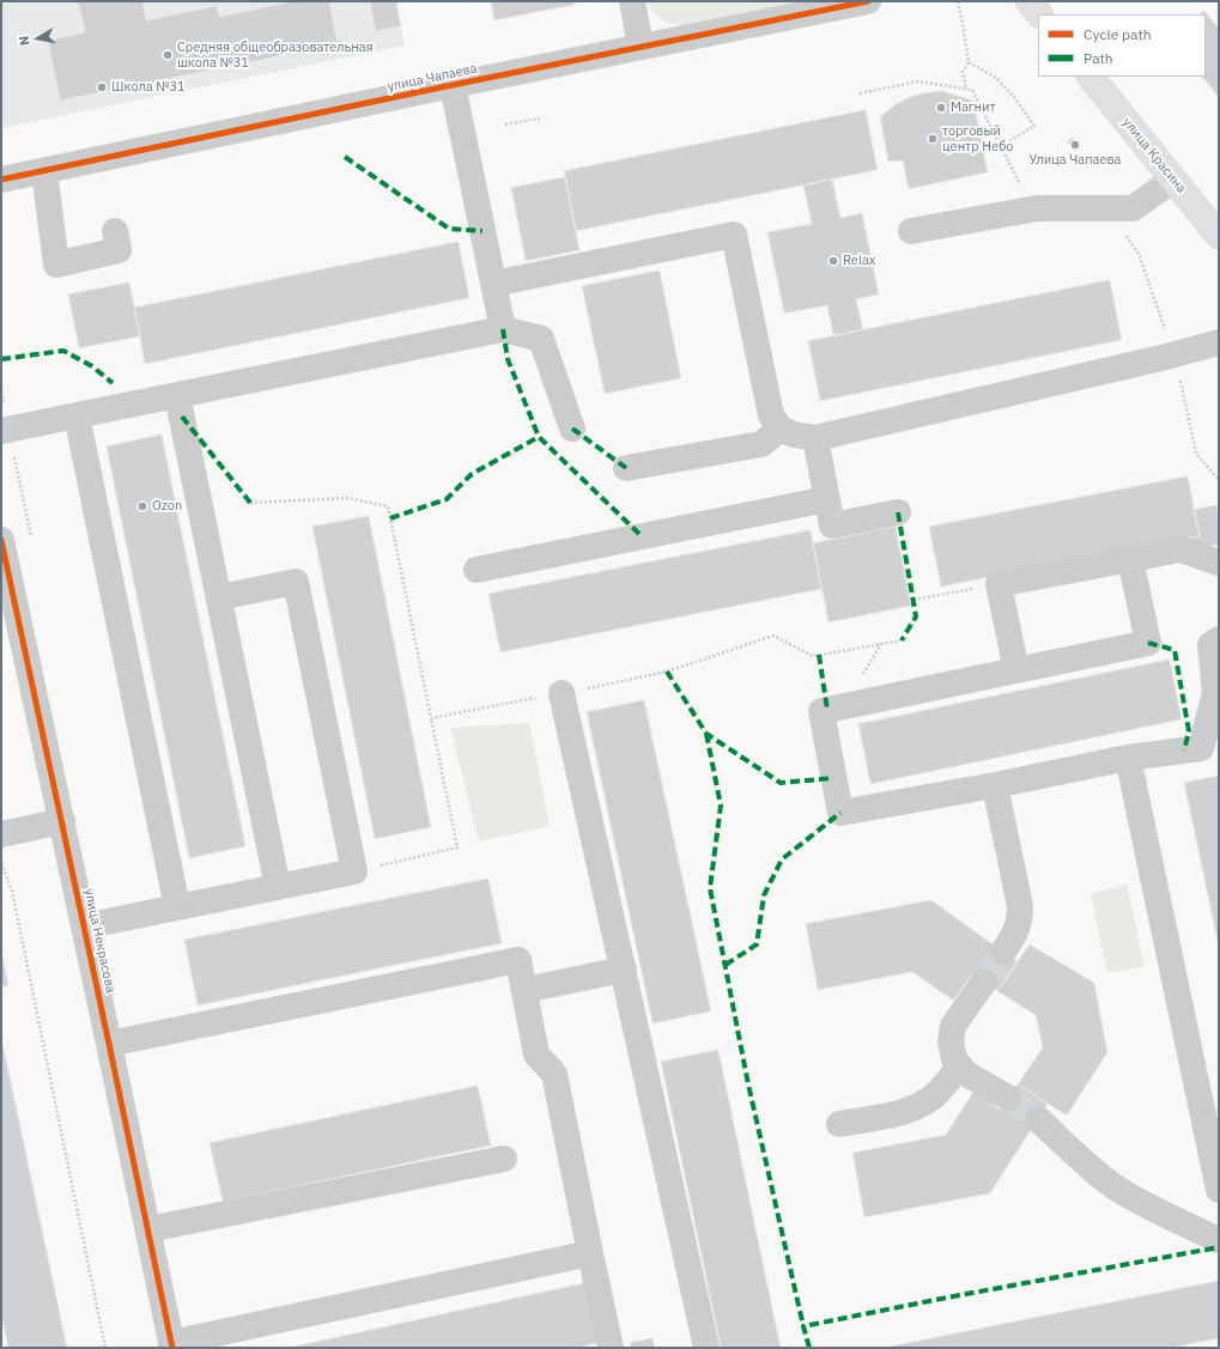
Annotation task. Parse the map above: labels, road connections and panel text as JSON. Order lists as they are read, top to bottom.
{
  "streets": {
    "main road": ["улица Красина"],
    "street": ["улица Чапаева", "улица Некрасова"]
  },
  "places": [
    "Средняя общеобразовательная школа №31",
    "Школа №31",
    "Магнит",
    "торговый центр Небо",
    "Улица Чапаева",
    "Relax",
    "Ozon"
  ],
  "legend": ["Cycle path", "Path"],
  "north": "left"
}
